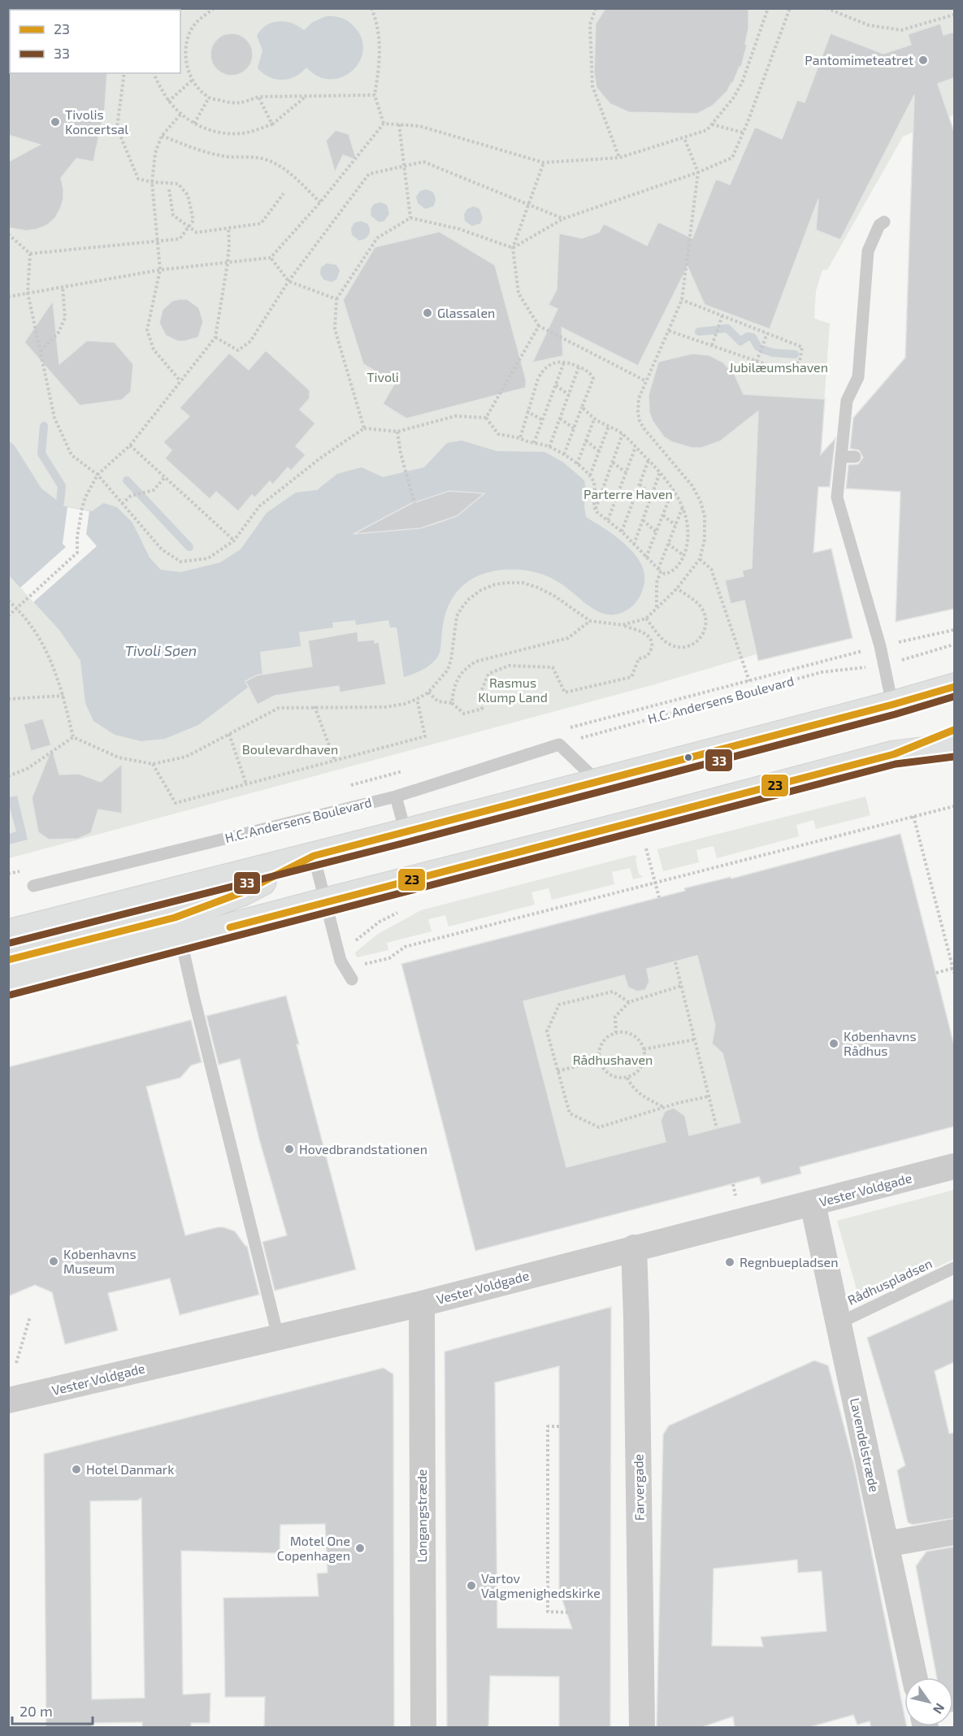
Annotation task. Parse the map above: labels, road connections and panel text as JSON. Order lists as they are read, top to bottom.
{
  "streets": {
    "street": [
      "Vester Voldgade",
      "Lavendelstræde",
      "Farvergade",
      "Løngangstræde"
    ],
    "lane": ["H.C. Andersens Boulevard", "Rådhuspladsen"]
  },
  "crossings": [
    ["Vester Voldgade", "Lavendelstræde"],
    ["Vester Voldgade", "Farvergade"],
    ["Vester Voldgade", "Løngangstræde"],
    ["Rådhuspladsen", "Lavendelstræde"]
  ],
  "water": ["Tivoli Søen"],
  "parks": [
    "Jubilæumshaven",
    "Tivoli",
    "Parterre Haven",
    "Rasmus Klump Land",
    "Boulevardhaven",
    "Rådhushaven"
  ],
  "places": [
    "Pantomimeteatret",
    "Tivolis Koncertsal",
    "Glassalen",
    "Københavns Rådhus",
    "Hovedbrandstationen",
    "Københavns Museum",
    "Regnbuepladsen",
    "Hotel Danmark",
    "Motel One Copenhagen",
    "Vartov Valgmenighedskirke"
  ],
  "lines": ["transit line 23", "transit line 33"],
  "legend": ["23", "33"],
  "scale_bar": "20 m",
  "north": "bottom right"
}
